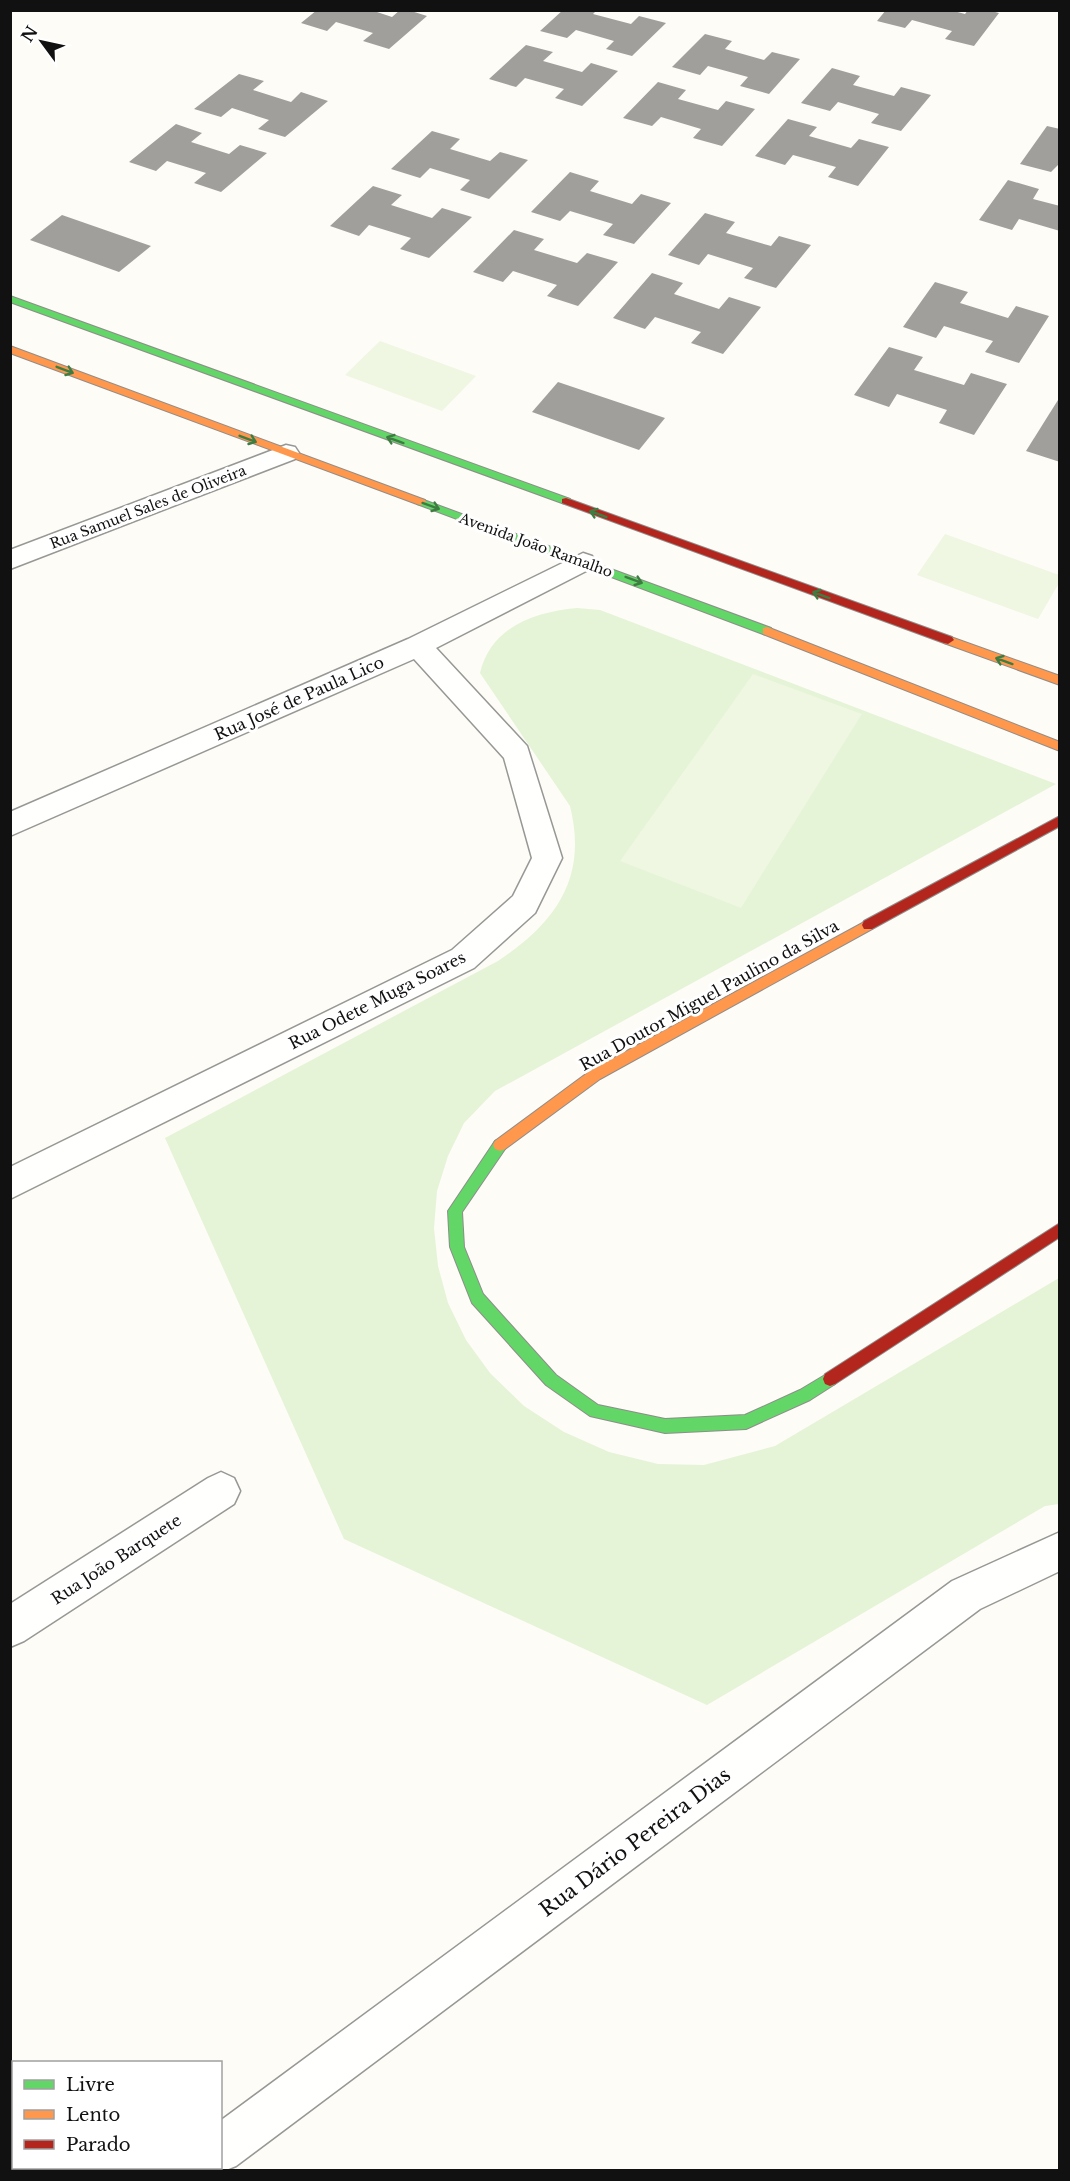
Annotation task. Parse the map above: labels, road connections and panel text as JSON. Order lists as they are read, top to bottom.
{
  "streets": {
    "street": [
      "Rua Samuel Sales de Oliveira",
      "Avenida João Ramalho",
      "Rua José de Paula Lico",
      "Rua Doutor Miguel Paulino da Silva",
      "Rua Odete Muga Soares",
      "Rua João Barquete",
      "Rua Dário Pereira Dias"
    ]
  },
  "crossings": [
    ["Rua Samuel Sales de Oliveira", "Avenida João Ramalho"],
    ["Avenida João Ramalho", "Rua José de Paula Lico"],
    ["Rua José de Paula Lico", "Rua Odete Muga Soares"]
  ],
  "legend": ["Livre", "Lento", "Parado"],
  "north": "top left"
}
